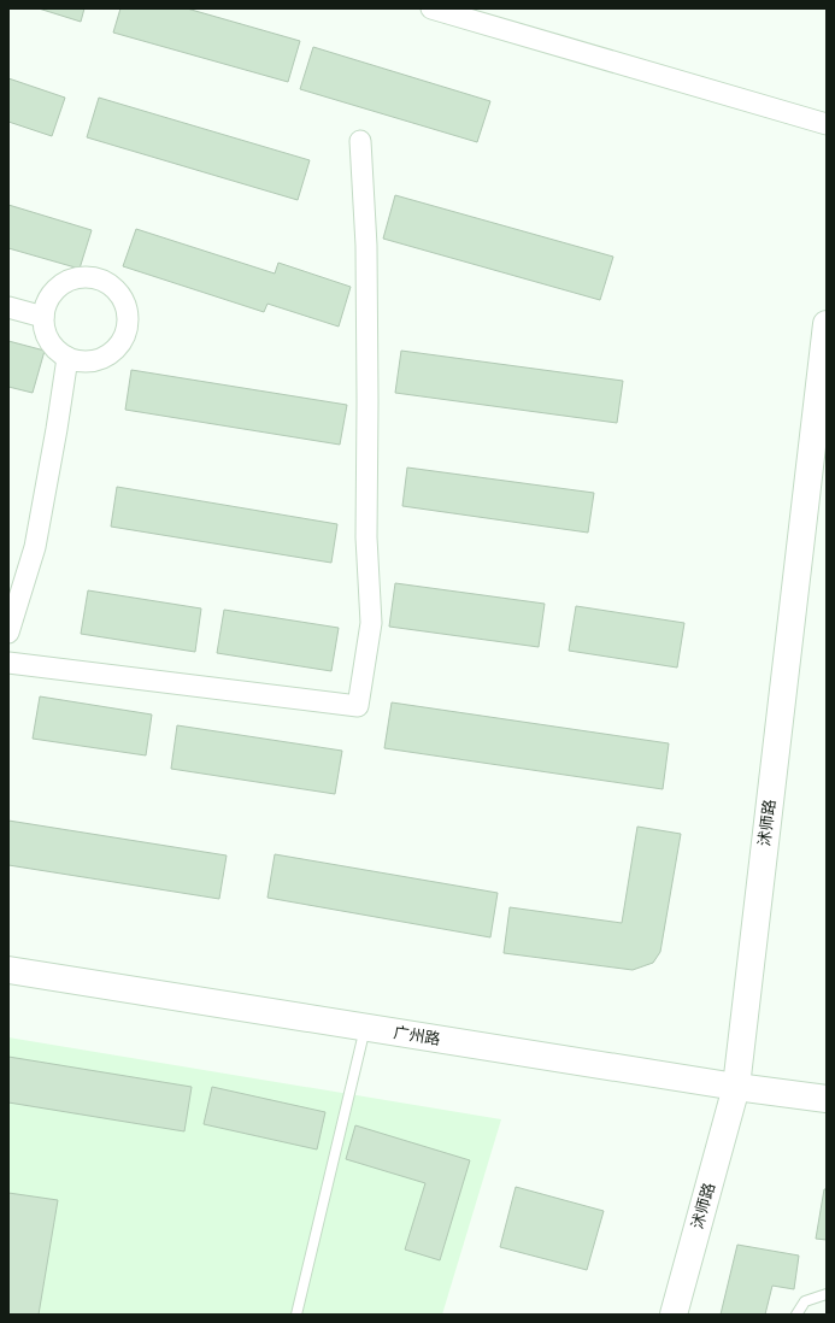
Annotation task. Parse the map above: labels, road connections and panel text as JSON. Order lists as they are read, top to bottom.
{
  "streets": {
    "street": ["沭师路", "广州路"]
  },
  "crossings": [
    ["沭师路", "广州路"]
  ]
}
